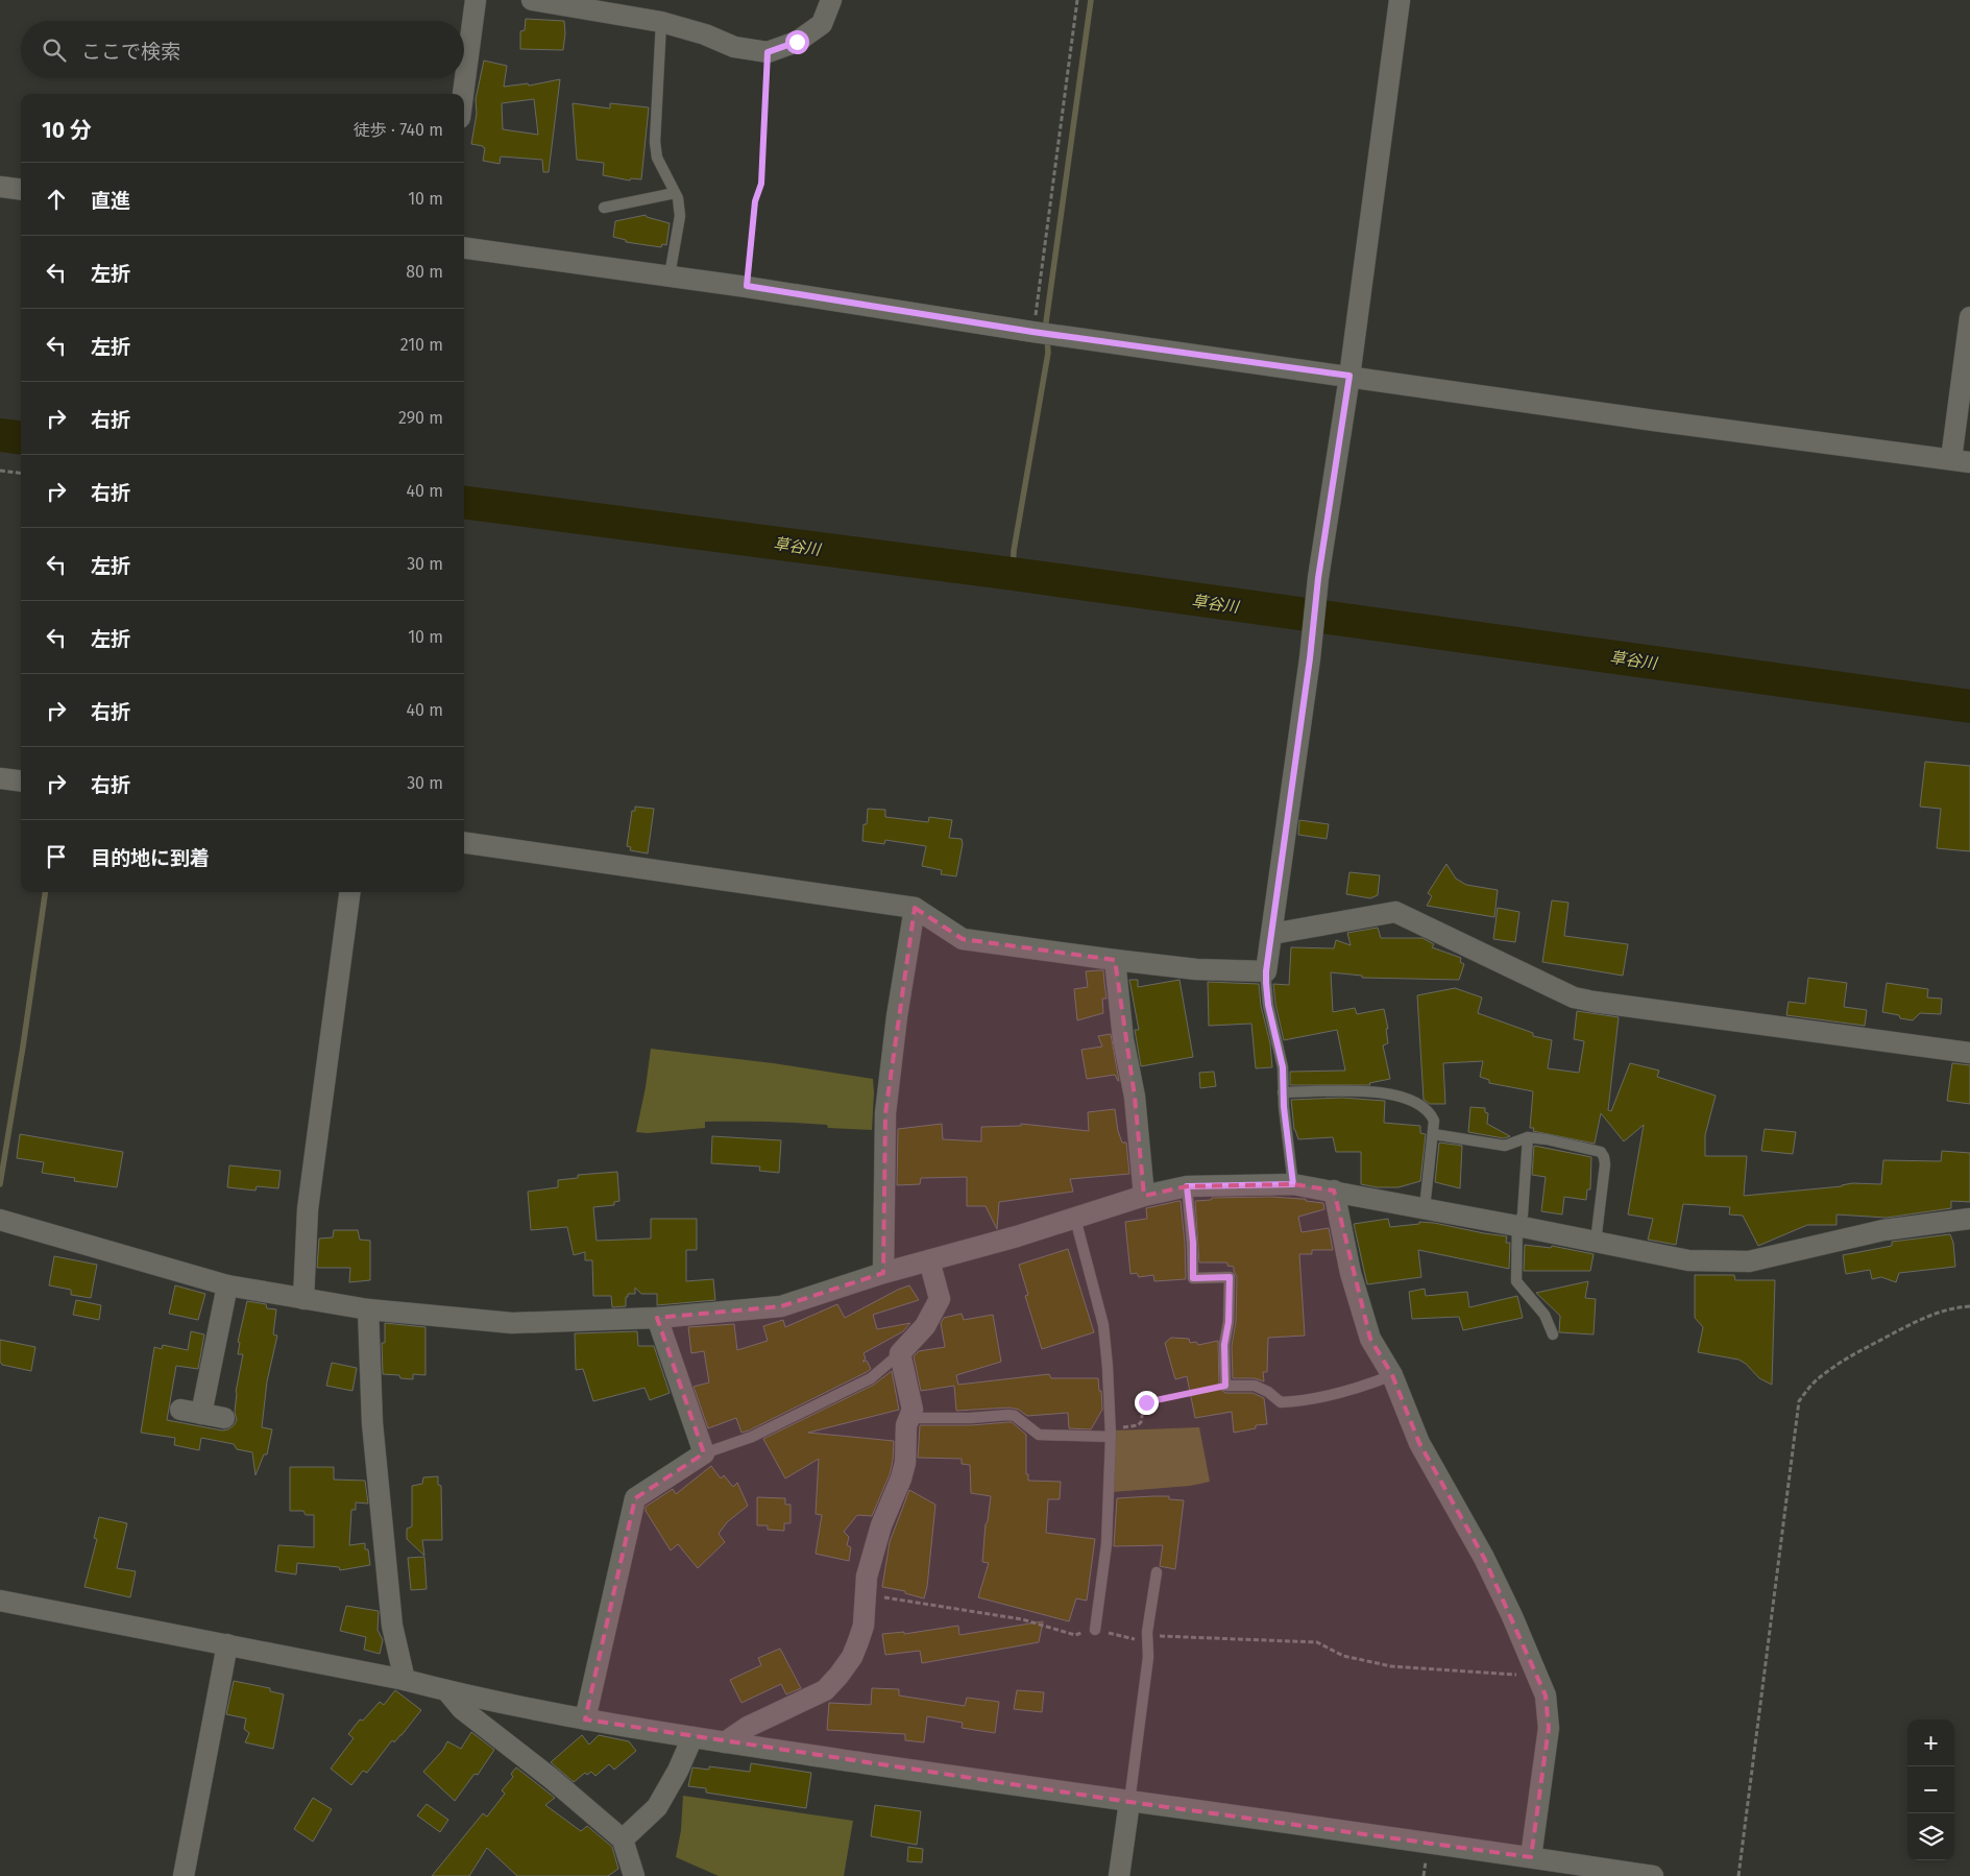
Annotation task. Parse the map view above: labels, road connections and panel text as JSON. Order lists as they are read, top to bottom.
{
  "water": ["草谷川"],
  "page": {
    "search": "ここで検索",
    "heading": ["10 分", "徒歩 · 740 m"],
    "list": [
      ["直進", "10 m"],
      ["左折", "80 m"],
      ["左折", "210 m"],
      ["右折", "290 m"],
      ["右折", "40 m"],
      ["左折", "30 m"],
      ["左折", "10 m"],
      ["右折", "40 m"],
      ["右折", "30 m"],
      "目的地に到着"
    ],
    "map_buttons": ["+", "−"]
  }
}
